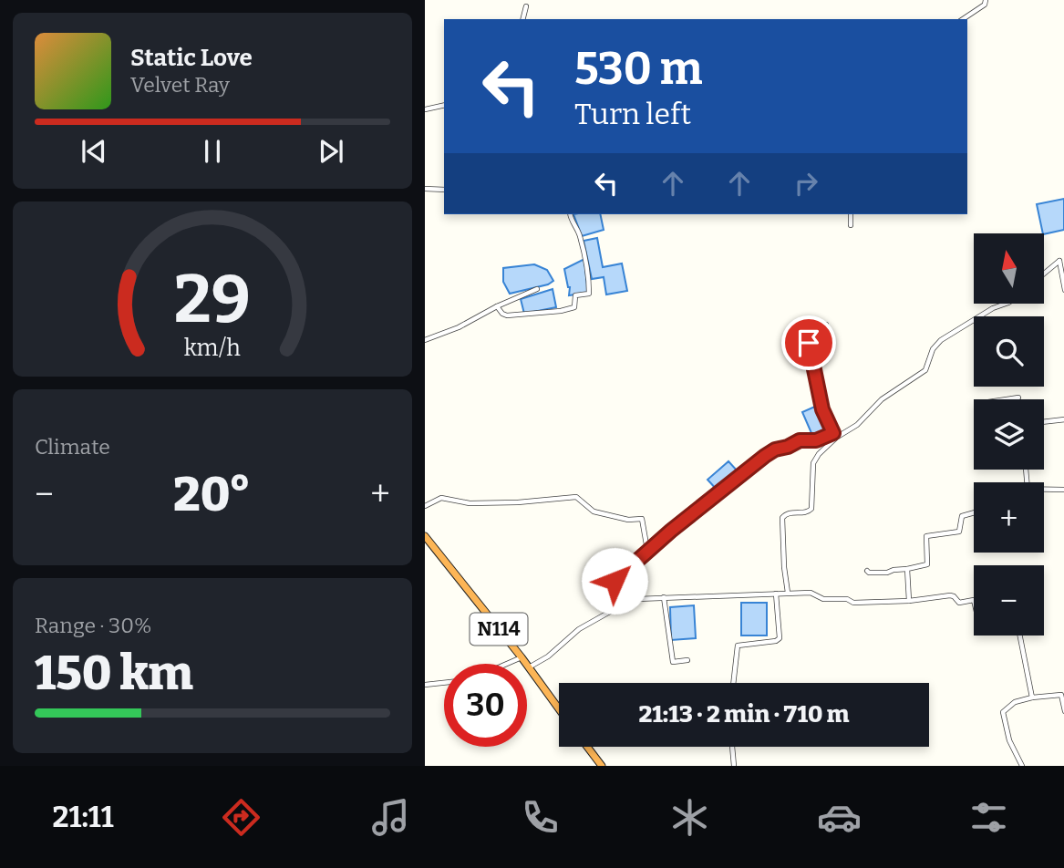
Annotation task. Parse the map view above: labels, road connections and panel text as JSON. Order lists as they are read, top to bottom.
{
  "streets": {
    "highway": ["N114"]
  },
  "north": "top",
  "page": {
    "turn": ["530 m", "Turn left"],
    "song": ["Static Love", "Velvet Ray"],
    "map_buttons": ["+", "−"],
    "tile": [
      "Climate",
      ["Range · 30%", "150 km"]
    ],
    "heat": ["−", "20°", "+"],
    "limit": "30",
    "trip": "21:13 · 2 min · 710 m",
    "tabs": "21:11",
    "gauge": ["29", "km/h"]
  }
}
